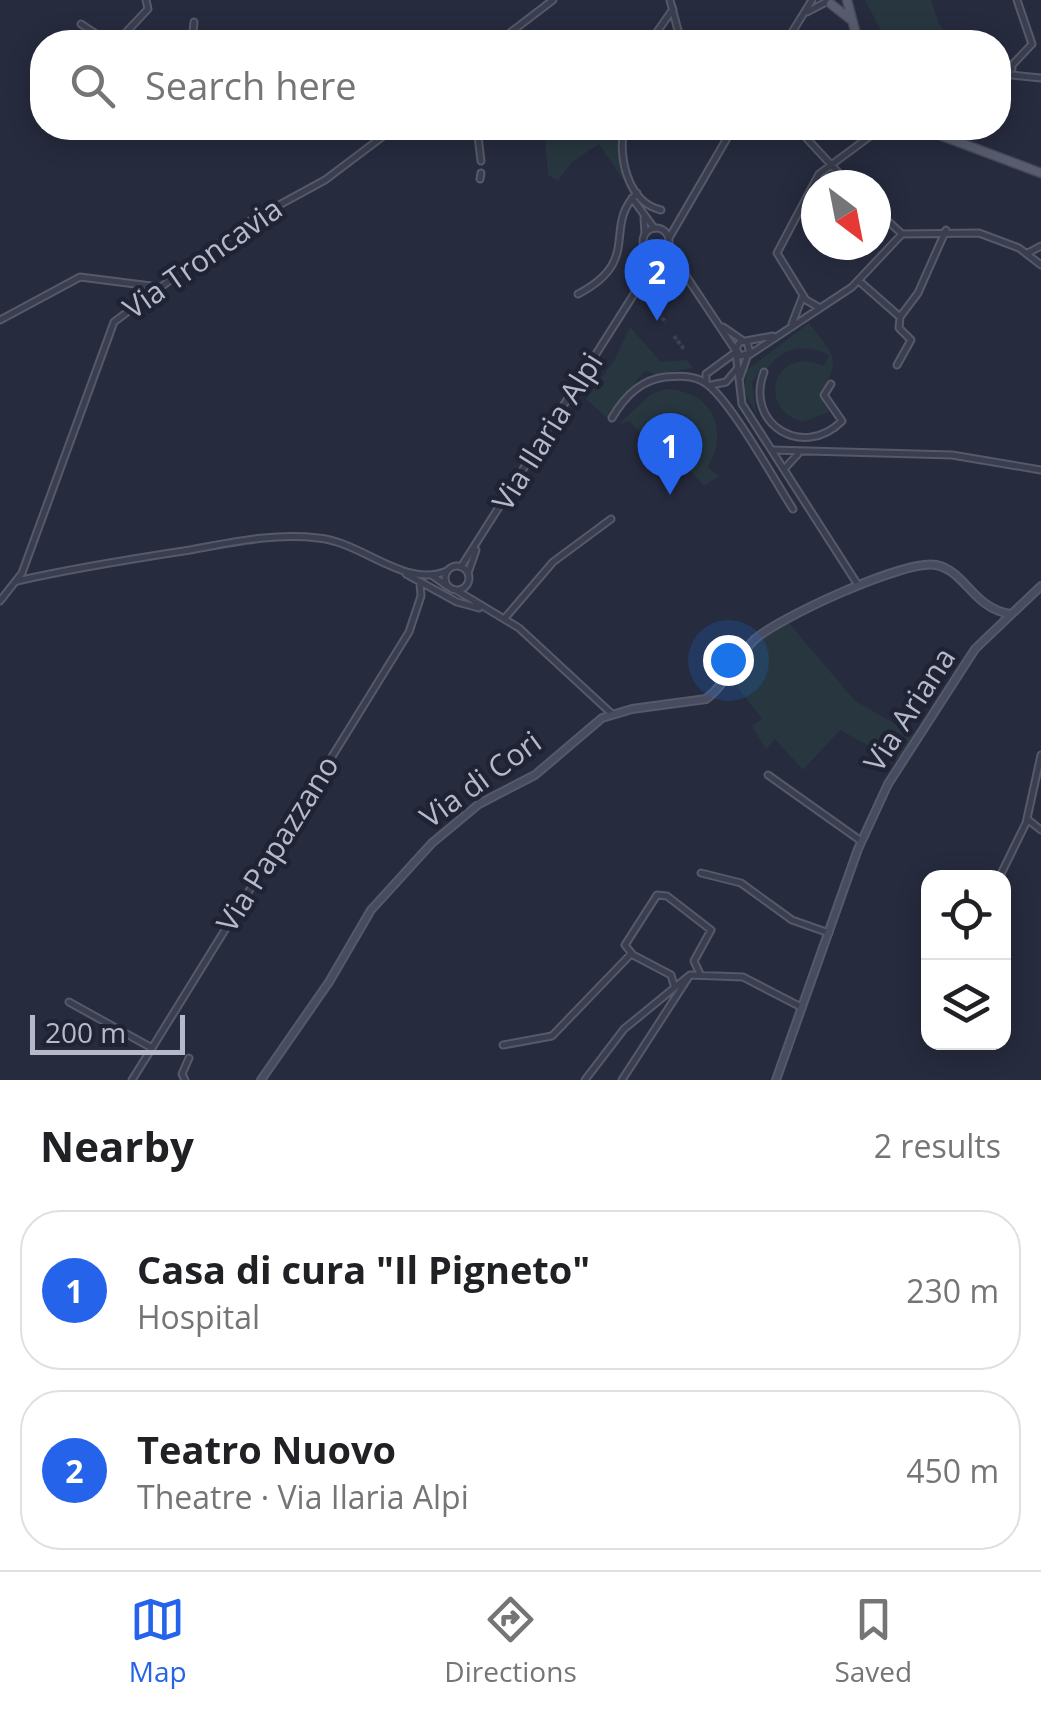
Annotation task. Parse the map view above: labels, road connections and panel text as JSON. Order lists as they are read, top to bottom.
{
  "streets": {
    "main road": ["Via Ariana", "Via di Cori"],
    "street": ["Via Troncavia", "Via Ilaria Alpi", "Via Papazzano"]
  },
  "crossings": [
    ["Via Ariana", "Via di Cori"]
  ],
  "scale_bar": "200 m",
  "north": "bottom right",
  "page": {
    "search": "Search here",
    "pins": ["2", "1"],
    "scale": "200 m",
    "heading": ["Nearby", "2 results"],
    "list": [
      {
        "mark": "1",
        "name": "Casa di cura \"Il Pigneto\"",
        "note": "Hospital",
        "value": "230 m"
      },
      {
        "mark": "2",
        "name": "Teatro Nuovo",
        "note": "Theatre · Via Ilaria Alpi",
        "value": "450 m"
      }
    ],
    "nav": ["Map", "Directions", "Saved"]
  }
}
